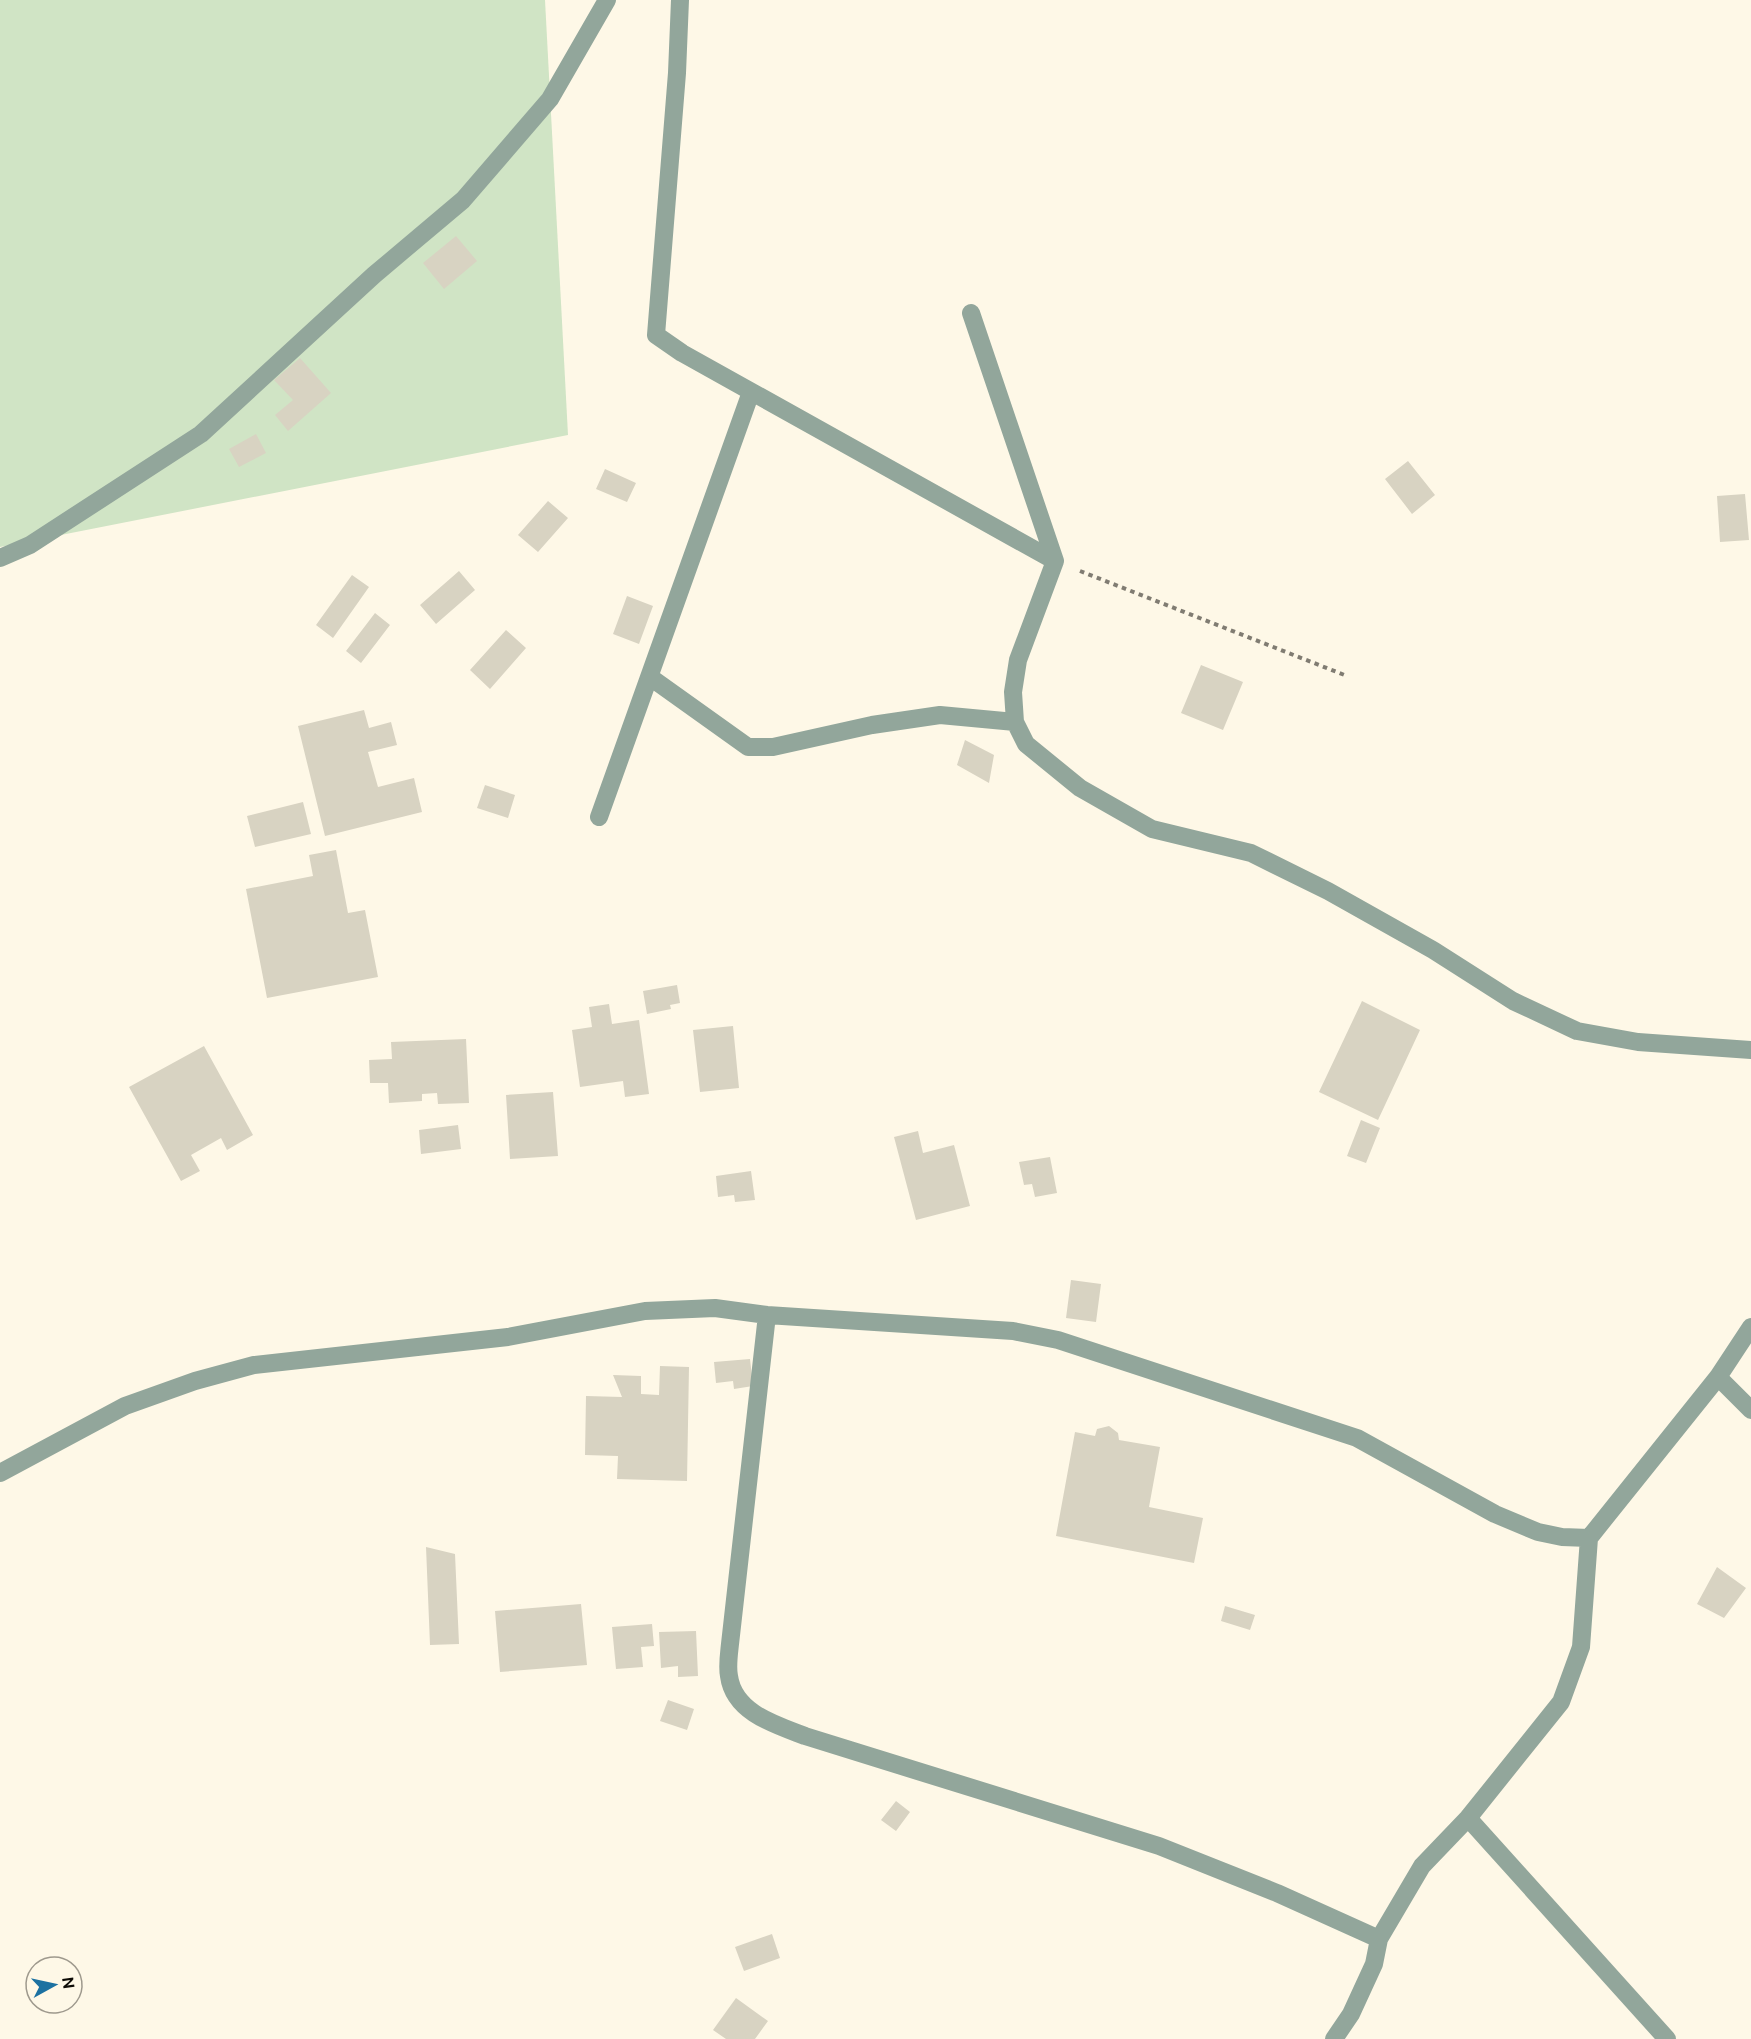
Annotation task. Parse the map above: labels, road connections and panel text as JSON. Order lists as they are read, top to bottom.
{
  "north": "right"
}
